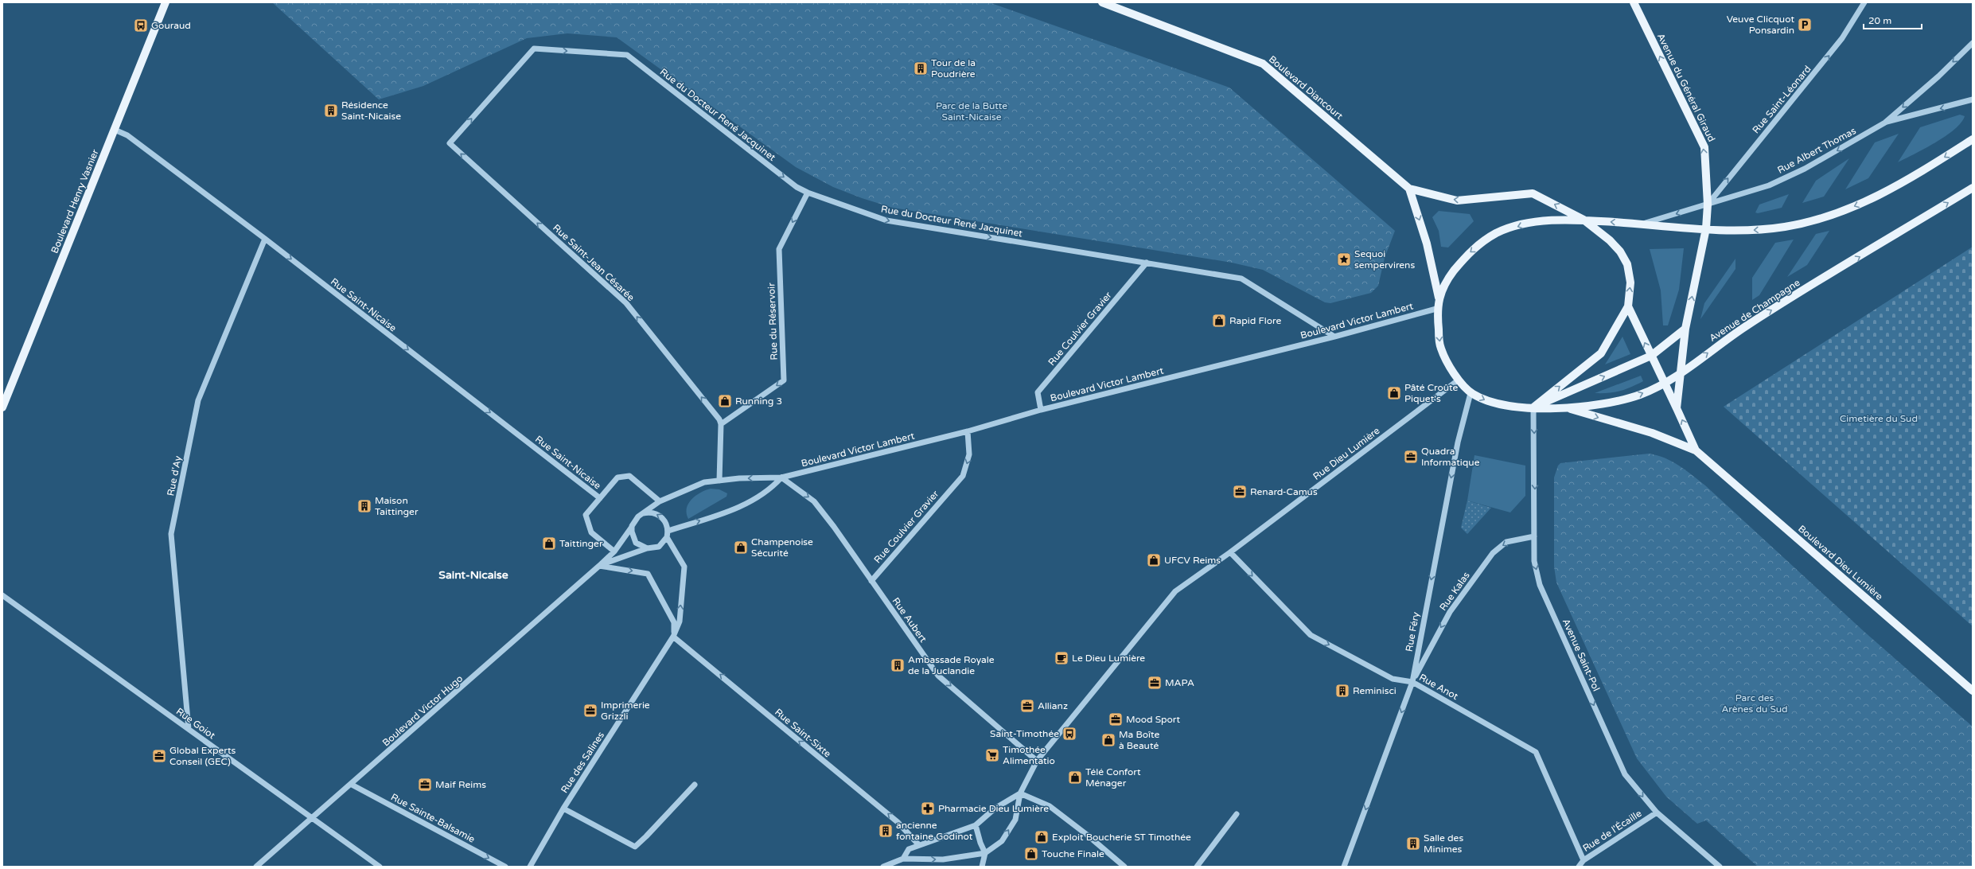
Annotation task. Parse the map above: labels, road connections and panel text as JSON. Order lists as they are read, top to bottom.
{
  "streets": {
    "main road": [
      "Boulevard Diancourt",
      "Avenue du Général Giraud",
      "Boulevard Henry Vasnier",
      "Avenue de Champagne",
      "Boulevard Dieu Lumière"
    ],
    "street": [
      "Rue Saint-Léonard",
      "Rue du Docteur René Jacquinet",
      "Rue Albert Thomas",
      "Rue Saint-Jean Césarée",
      "Rue Saint-Nicaise",
      "Boulevard Victor Lambert",
      "Rue du Réservoir",
      "Rue Coulvier Gravier",
      "Rue Dieu Lumière",
      "Rue d'Ay",
      "Rue Kalas",
      "Rue Aubert",
      "Rue Féry",
      "Avenue Saint-Pol",
      "Rue Anot",
      "Boulevard Victor Hugo",
      "Rue Goiot",
      "Rue Saint-Sixte",
      "Rue des Salines",
      "Rue Sainte-Balsamie",
      "Rue de l'Écaille"
    ]
  },
  "crossings": [
    ["Avenue du Général Giraud", "Rue Saint-Léonard"],
    ["Avenue du Général Giraud", "Rue Albert Thomas"],
    ["Avenue du Général Giraud", "Avenue de Champagne"],
    ["Rue Saint-Léonard", "Rue Albert Thomas"],
    ["Rue du Docteur René Jacquinet", "Rue Saint-Jean Césarée"],
    ["Rue du Docteur René Jacquinet", "Boulevard Victor Lambert"],
    ["Rue du Docteur René Jacquinet", "Rue du Réservoir"],
    ["Rue du Docteur René Jacquinet", "Rue Coulvier Gravier"],
    ["Boulevard Henry Vasnier", "Rue Saint-Nicaise"],
    ["Rue Saint-Jean Césarée", "Rue du Réservoir"],
    ["Rue Saint-Nicaise", "Rue d'Ay"],
    ["Avenue de Champagne", "Boulevard Victor Lambert"],
    ["Avenue de Champagne", "Rue Dieu Lumière"],
    ["Avenue de Champagne", "Rue Féry"],
    ["Avenue de Champagne", "Avenue Saint-Pol"],
    ["Boulevard Victor Lambert", "Rue Coulvier Gravier"],
    ["Boulevard Victor Lambert", "Rue Aubert"],
    ["Boulevard Victor Lambert", "Boulevard Victor Hugo"],
    ["Boulevard Victor Lambert", "Rue des Salines"],
    ["Rue Coulvier Gravier", "Rue Aubert"],
    ["Rue Dieu Lumière", "Rue Aubert"],
    ["Rue Dieu Lumière", "Rue Anot"],
    ["Rue d'Ay", "Rue Goiot"],
    ["Rue Kalas", "Rue Féry"],
    ["Rue Kalas", "Avenue Saint-Pol"],
    ["Rue Kalas", "Rue Anot"],
    ["Rue Féry", "Rue Anot"],
    ["Avenue Saint-Pol", "Rue de l'Écaille"],
    ["Rue Anot", "Rue de l'Écaille"],
    ["Boulevard Victor Hugo", "Rue Goiot"],
    ["Boulevard Victor Hugo", "Rue des Salines"],
    ["Boulevard Victor Hugo", "Rue Sainte-Balsamie"],
    ["Rue Saint-Sixte", "Rue des Salines"]
  ],
  "one_way": [
    "Avenue du Général Giraud",
    "Rue Saint-Léonard",
    "Rue du Docteur René Jacquinet",
    "Rue Albert Thomas",
    "Rue Saint-Jean Césarée",
    "Rue Saint-Nicaise",
    "Rue du Réservoir",
    "Rue Coulvier Gravier",
    "Rue Kalas",
    "Rue Aubert",
    "Rue Féry",
    "Avenue Saint-Pol",
    "Rue Anot",
    "Rue Saint-Sixte",
    "Rue Sainte-Balsamie"
  ],
  "districts": ["Saint-Nicaise"],
  "parks": ["Parc de la Butte Saint-Nicaise", "Cimetière du Sud", "Parc des Arènes du Sud"],
  "places": {
    "parking": ["Veuve Clicquot Ponsardin"],
    "bus stop": ["Gouraud", "Saint-Timothée"],
    "building": [
      "Tour de la Poudrière",
      "Résidence Saint-Nicaise",
      "Maison Taittinger",
      "Ambassade Royale de la Juclandie",
      "Reminisci",
      "ancienne fontaine Godinot",
      "Salle des Minimes"
    ],
    "place": ["Sequoi sempervirens"],
    "shop": [
      "Rapid Flore",
      "Pâté Croûte Piquet's",
      "Running 3",
      "Taittinger",
      "Champenoise Sécurité",
      "UFCV Reims",
      "Ma Boîte à Beauté",
      "Télé Confort Ménager",
      "Exploit Boucherie ST Timothée",
      "Touche Finale"
    ],
    "office": [
      "Quadra Informatique",
      "Renard-Camus",
      "MAPA",
      "Allianz",
      "Imprimerie Grizzli",
      "Mood Sport",
      "Global Experts Conseil (GEC)",
      "Maif Reims"
    ],
    "cafe": ["Le Dieu Lumière"],
    "supermarket": ["Timothée Alimentatio"],
    "pharmacy": ["Pharmacie Dieu Lumière"]
  },
  "scale_bar": "20 m"
}
